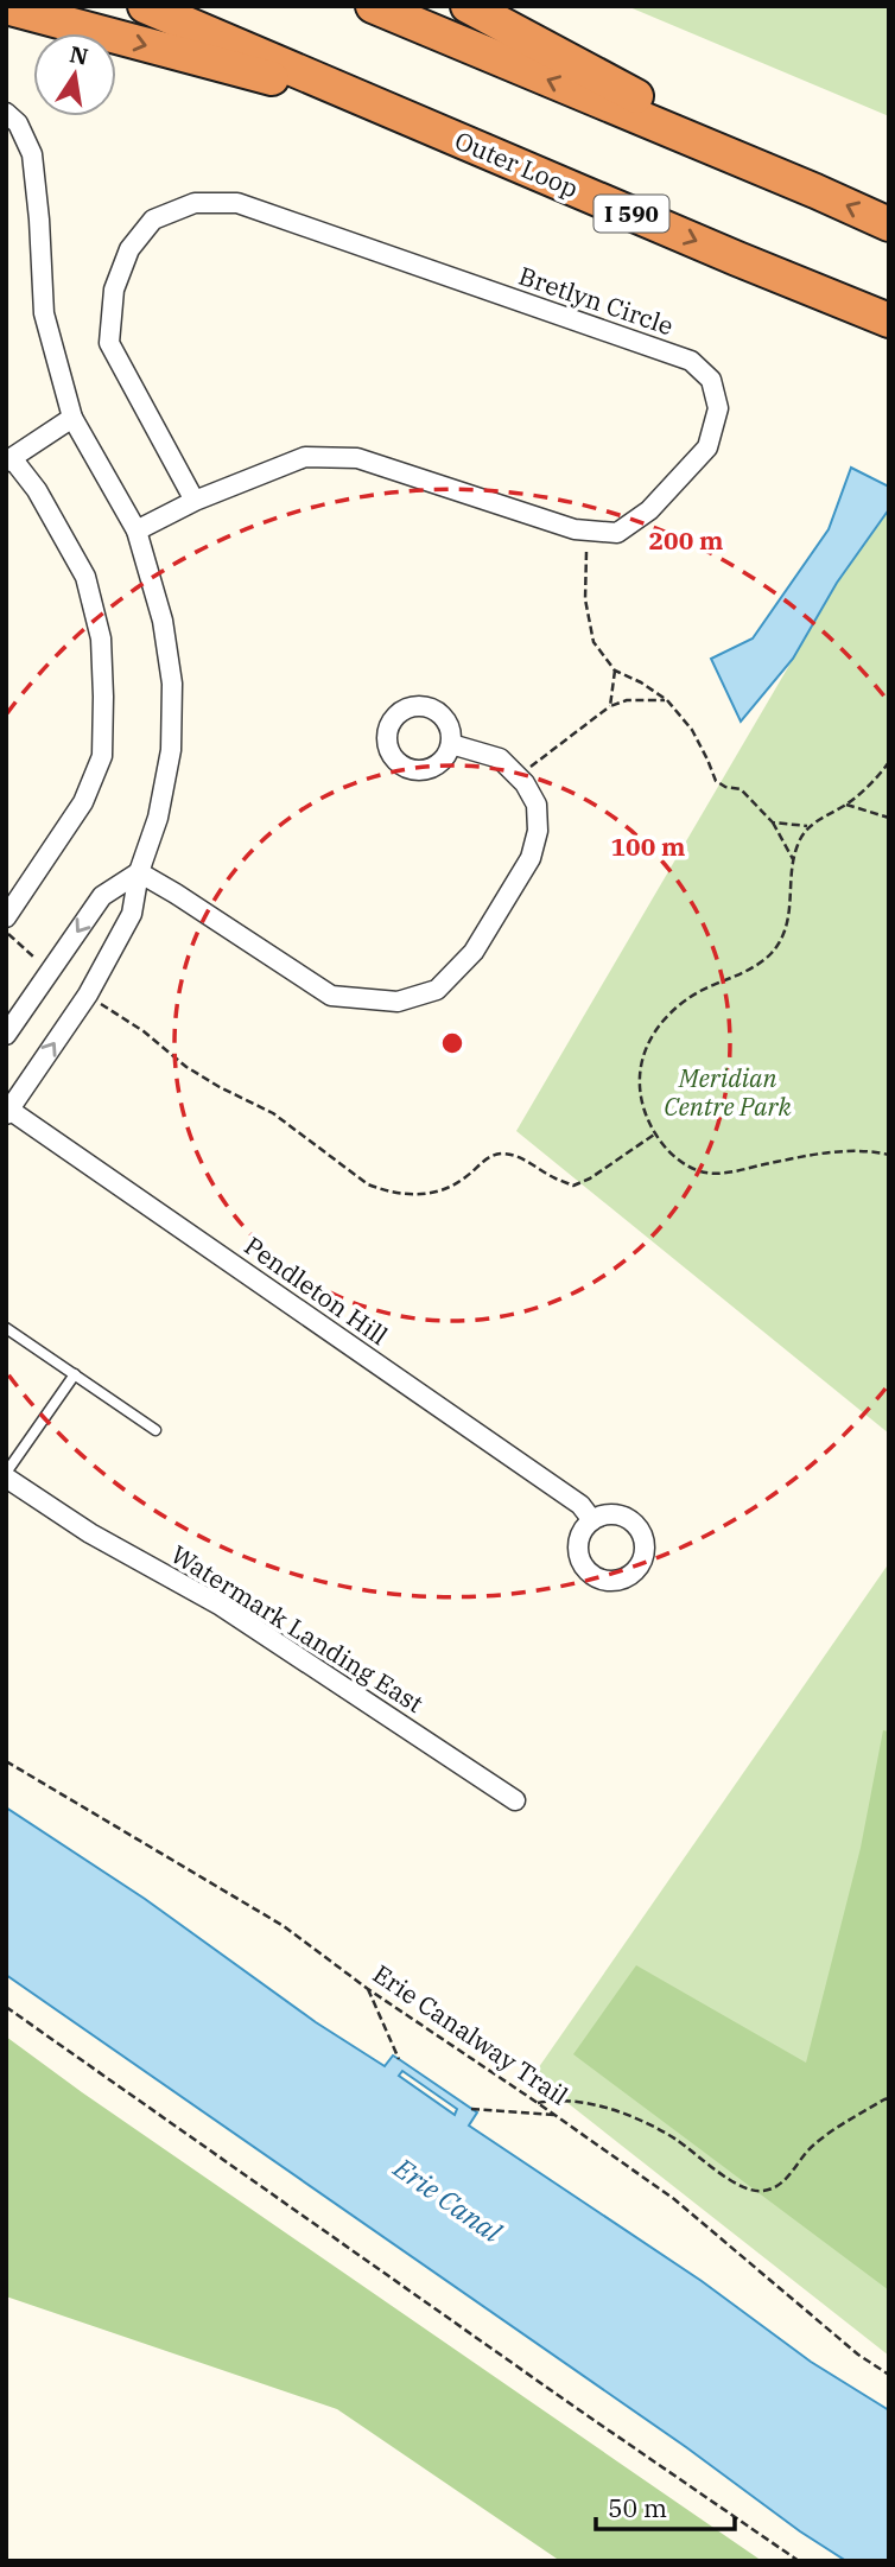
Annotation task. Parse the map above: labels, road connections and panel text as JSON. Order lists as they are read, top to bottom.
{
  "streets": {
    "highway": ["Outer Loop", "I 590"],
    "street": ["Bretlyn Circle", "Pendleton Hill", "Watermark Landing East"],
    "path": ["Erie Canalway Trail"]
  },
  "water": ["Erie Canal"],
  "parks": ["Meridian Centre Park"],
  "scale_bar": "50 m",
  "north": "top",
  "rings": ["200 m", "100 m"]
}
